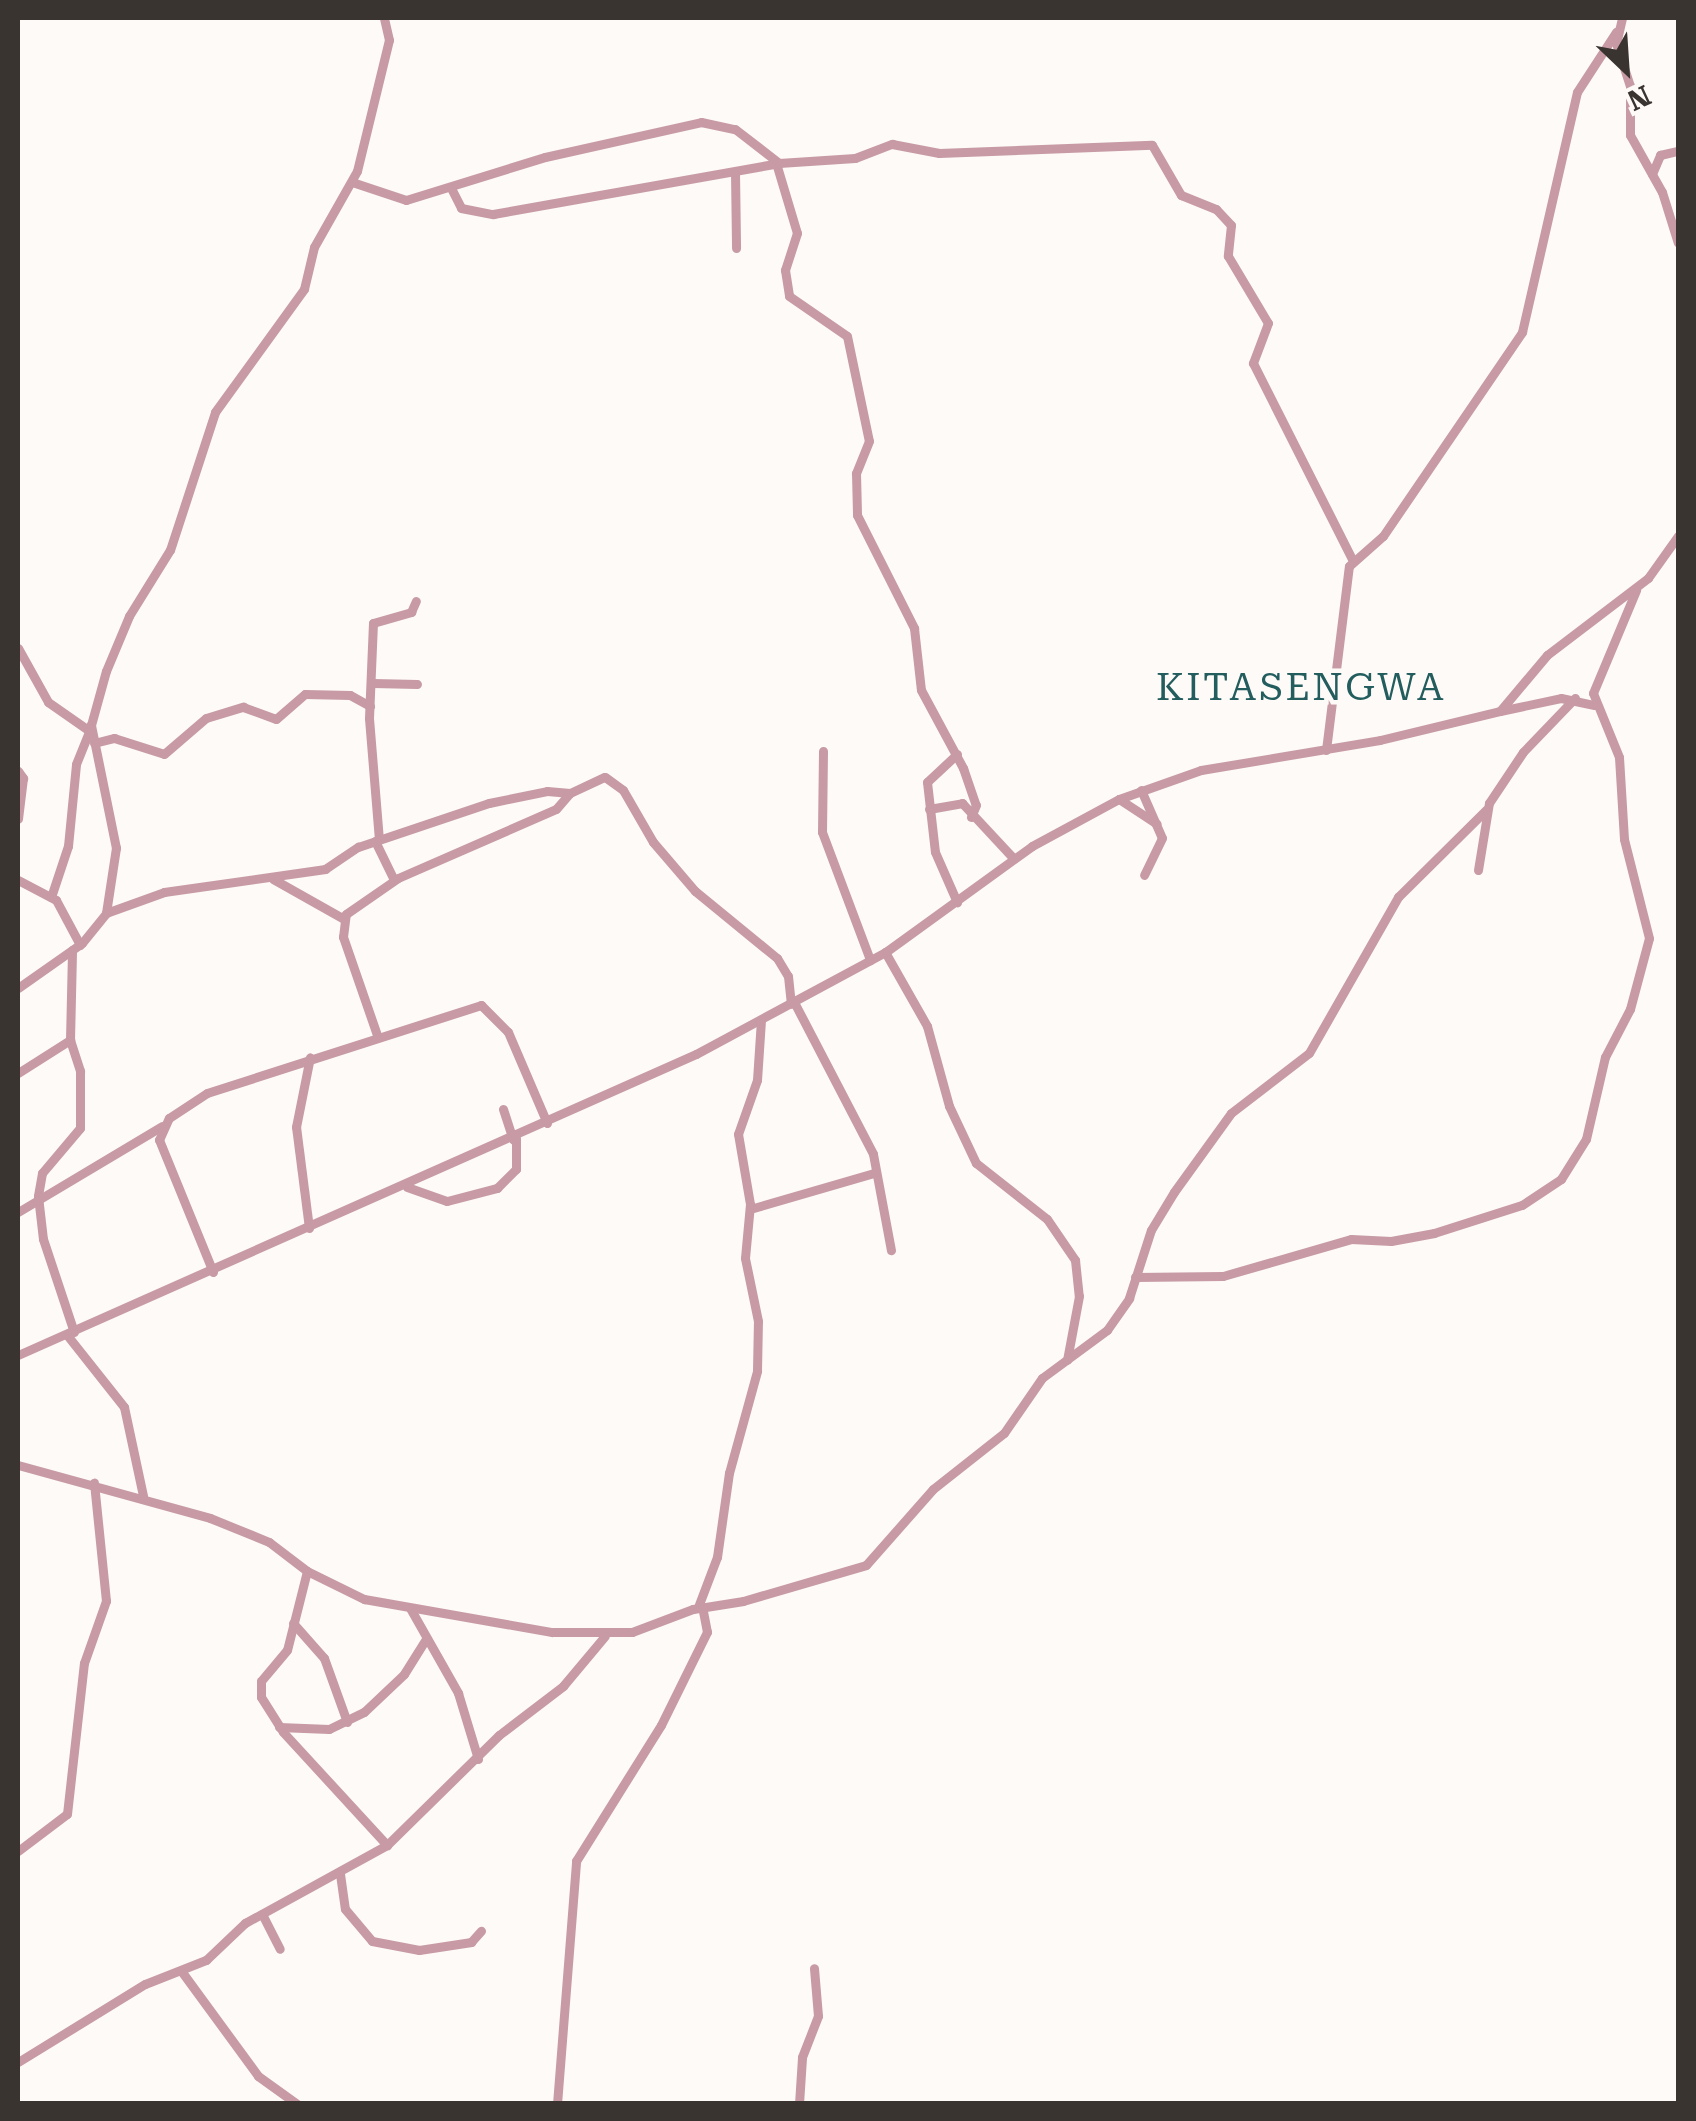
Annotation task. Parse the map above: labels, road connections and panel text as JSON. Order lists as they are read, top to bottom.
{
  "districts": ["KITASENGWA"],
  "north": "bottom right"
}
